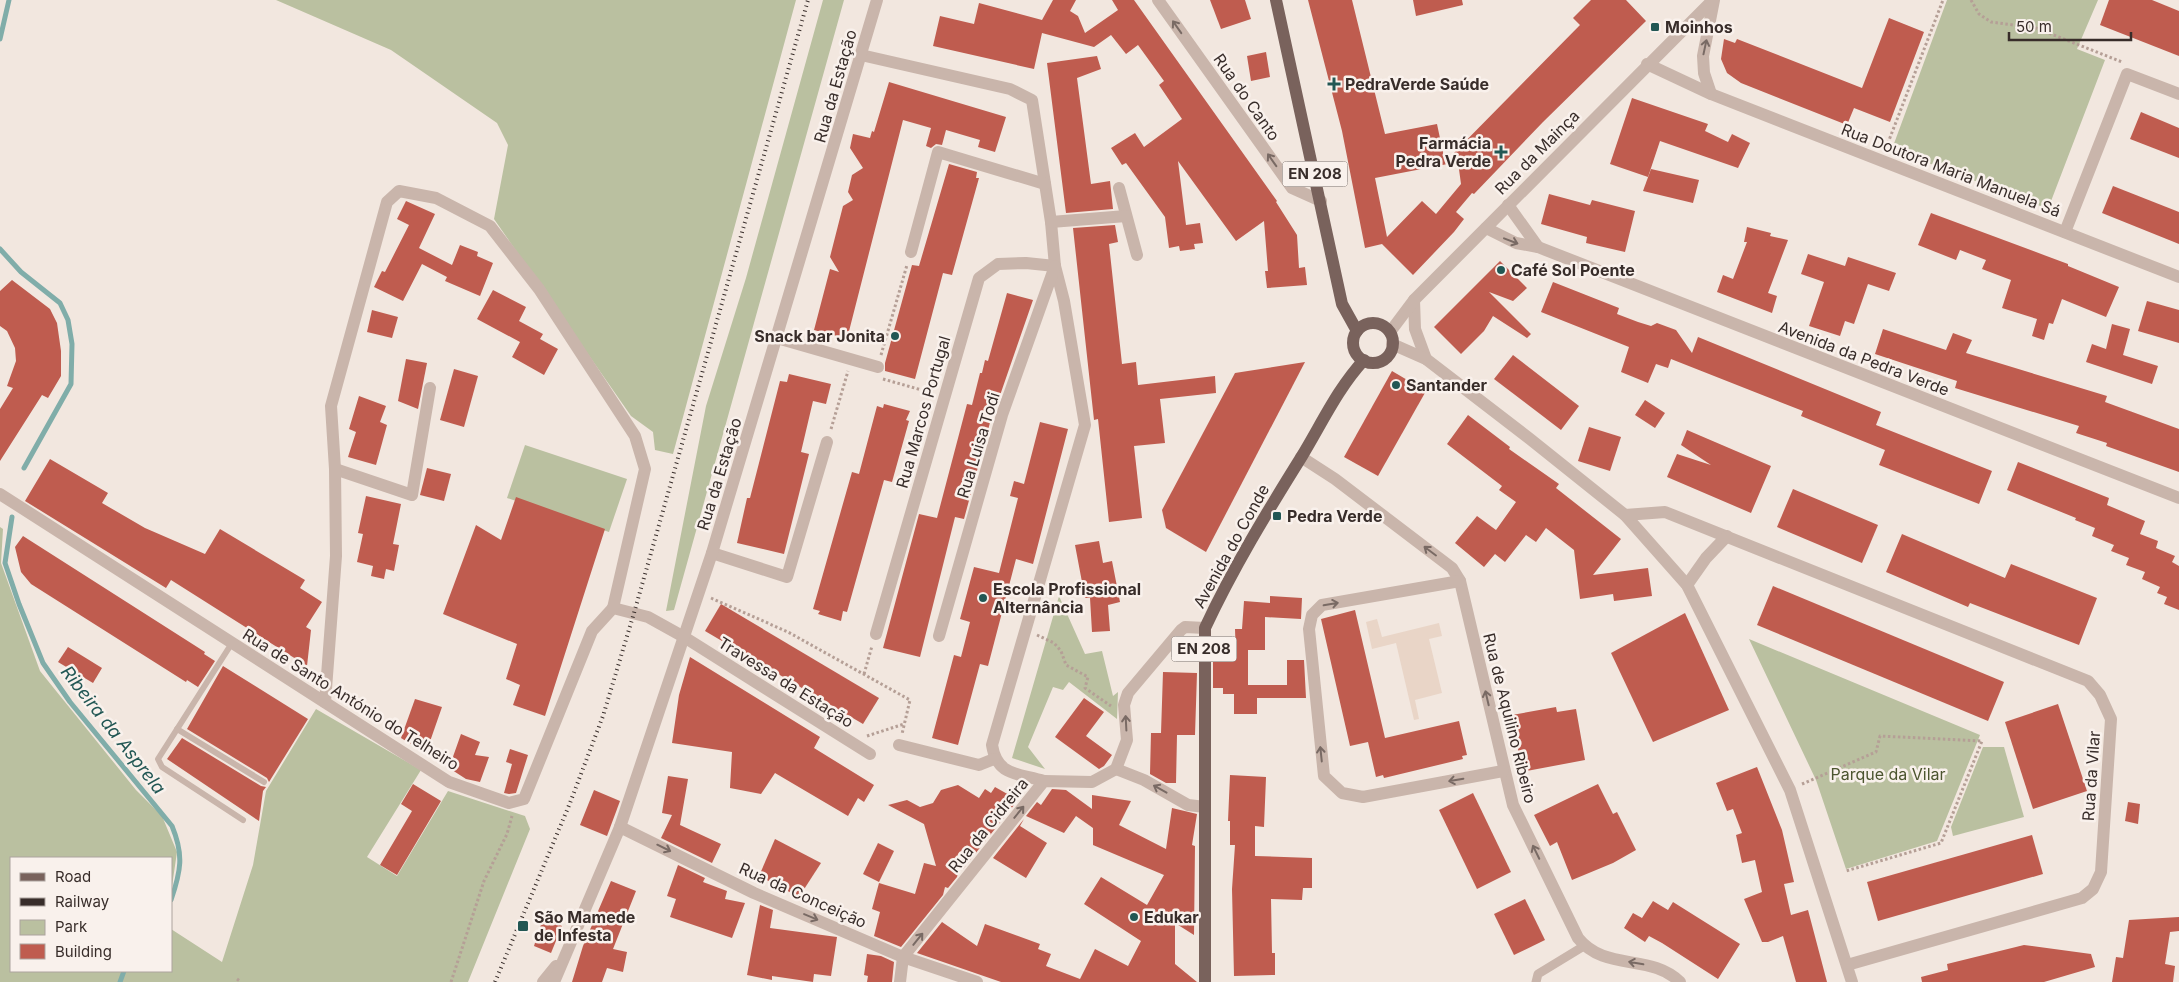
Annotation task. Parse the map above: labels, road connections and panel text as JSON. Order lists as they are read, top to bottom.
{
  "streets": {
    "main road": ["EN 208", "Avenida do Conde"],
    "street": [
      "Rua da Estação",
      "Rua do Canto",
      "Rua da Mainça",
      "Rua Doutora Maria Manuela Sá",
      "Avenida da Pedra Verde",
      "Rua Marcos Portugal",
      "Rua Luisa Todi",
      "Travessa da Estação",
      "Rua de Santo António do Telheiro",
      "Rua de Aquilino Ribeiro",
      "Rua da Vilar",
      "Rua da Cidreira",
      "Rua da Conceição"
    ]
  },
  "crossings": [
    ["Rua da Estação", "Travessa da Estação"],
    ["Rua da Estação", "Rua da Conceição"],
    ["Rua do Canto", "EN 208"],
    ["Rua da Mainça", "Rua Doutora Maria Manuela Sá"],
    ["Rua da Mainça", "EN 208"],
    ["Rua da Mainça", "Avenida da Pedra Verde"],
    ["Rua da Mainça", "Avenida do Conde"],
    ["EN 208", "Avenida do Conde"],
    ["Rua Marcos Portugal", "Rua Luisa Todi"],
    ["Avenida do Conde", "Rua de Aquilino Ribeiro"],
    ["Rua da Cidreira", "Rua da Conceição"]
  ],
  "one_way": [
    "Rua do Canto",
    "Rua de Aquilino Ribeiro",
    "Rua da Cidreira",
    "Rua da Conceição"
  ],
  "water": ["Ribeira da Asprela"],
  "parks": ["Parque da Vilar"],
  "places": {
    "transit": ["Moinhos", "Pedra Verde", "São Mamede de Infesta"],
    "health": ["PedraVerde Saúde", "Farmácia Pedra Verde"],
    "other": [
      "Café Sol Poente",
      "Snack bar Jonita",
      "Santander",
      "Escola Profissional Alternância",
      "Edukar"
    ]
  },
  "legend": [
    "Road",
    "Railway",
    "Park",
    "Building"
  ],
  "scale_bar": "50 m"
}
